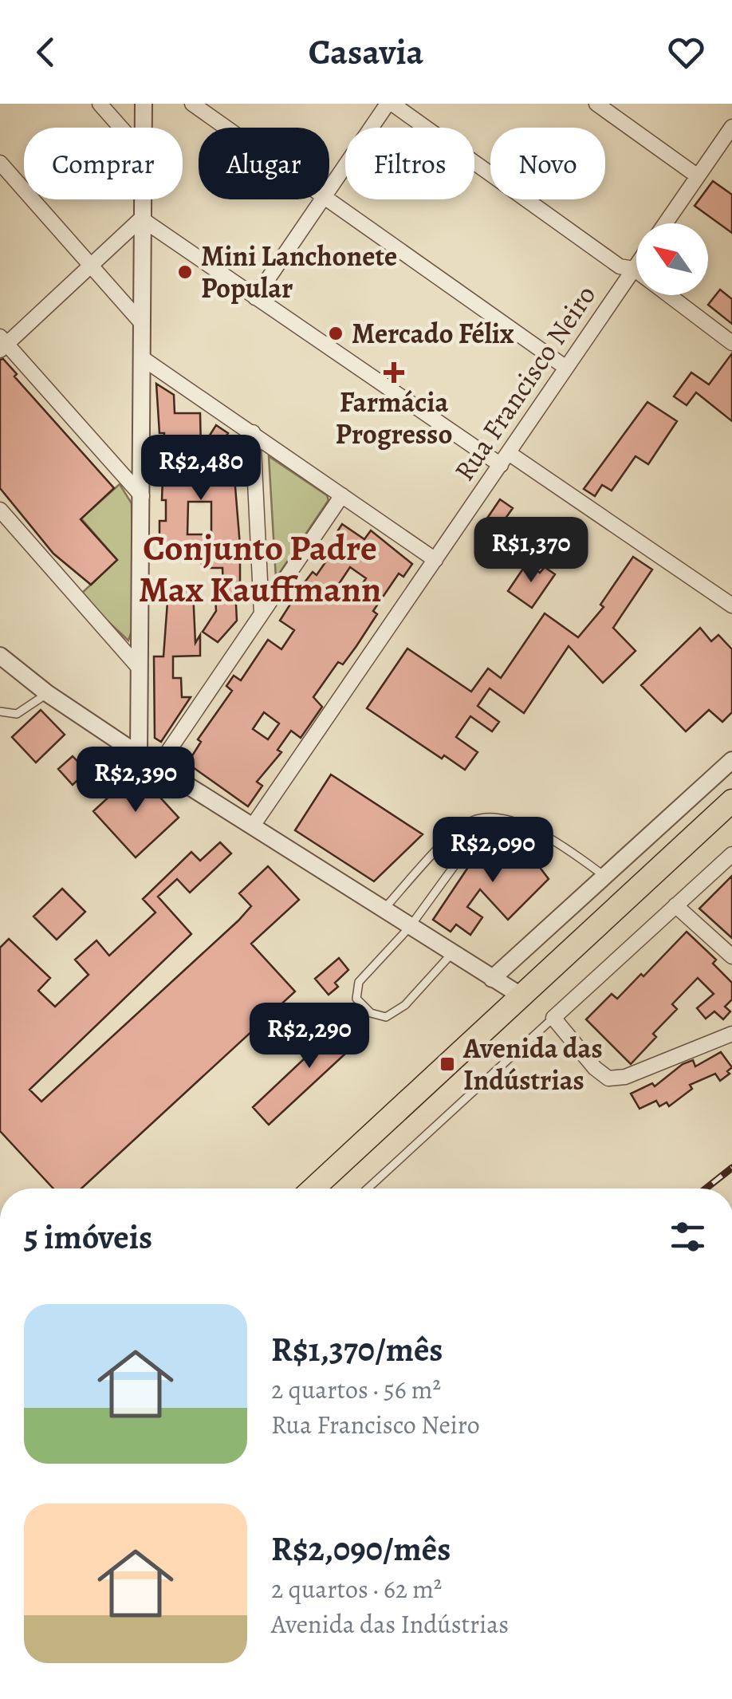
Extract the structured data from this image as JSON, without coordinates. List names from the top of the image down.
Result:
{
  "streets": {
    "street": ["Rua Francisco Neiro"]
  },
  "districts": ["Conjunto Padre Max Kauffmann"],
  "places": {
    "other": ["Mini Lanchonete Popular", "Mercado Félix"],
    "health": ["Farmácia Progresso"],
    "transit": ["Avenida das Indústrias"]
  },
  "north": "top left",
  "page": {
    "header": "Casavia",
    "chip": [
      "Comprar",
      "Alugar",
      "Filtros",
      "Novo"
    ],
    "price": [
      "R$2,480",
      "R$1,370",
      "R$2,390",
      "R$2,090",
      "R$2,290"
    ],
    "heading": "5 imóveis",
    "list": [
      {
        "name": "R$1,370/mês",
        "note": "2 quartos · 56 m² · Rua Francisco Neiro"
      },
      {
        "name": "R$2,090/mês",
        "note": "2 quartos · 62 m² · Avenida das Indústrias"
      }
    ]
  }
}
